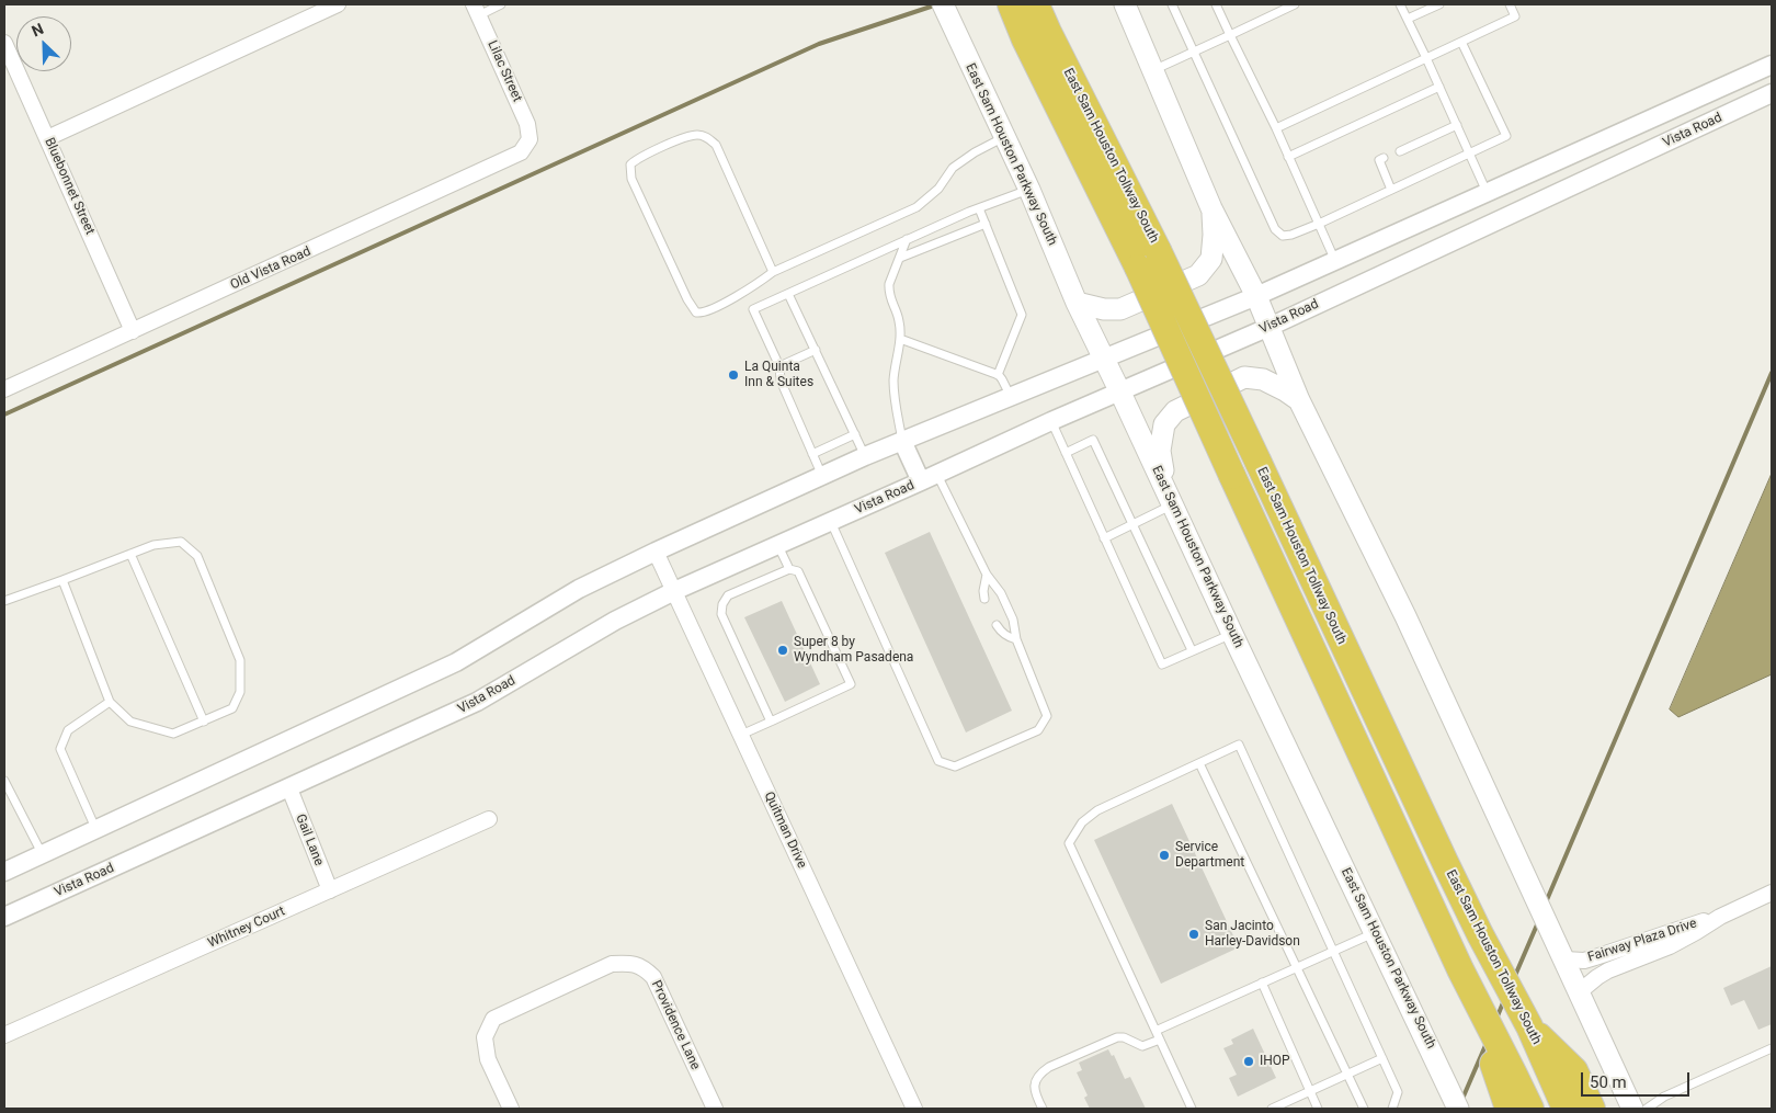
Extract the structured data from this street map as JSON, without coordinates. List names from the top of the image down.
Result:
{
  "streets": {
    "highway": ["East Sam Houston Tollway South"],
    "main road": ["East Sam Houston Parkway South"],
    "street": [
      "Lilac Street",
      "Vista Road",
      "Bluebonnet Street",
      "Old Vista Road",
      "Quitman Drive",
      "Gail Lane",
      "Whitney Court",
      "Fairway Plaza Drive",
      "Providence Lane"
    ]
  },
  "crossings": [
    ["Lilac Street", "Old Vista Road"],
    ["Vista Road", "East Sam Houston Parkway South"],
    ["Vista Road", "Quitman Drive"],
    ["Vista Road", "Gail Lane"],
    ["Bluebonnet Street", "Old Vista Road"],
    ["Gail Lane", "Whitney Court"]
  ],
  "places": [
    "La Quinta Inn & Suites",
    "Super 8 by Wyndham Pasadena",
    "Service Department",
    "San Jacinto Harley-Davidson",
    "IHOP"
  ],
  "scale_bar": "50 m",
  "north": "top left"
}
